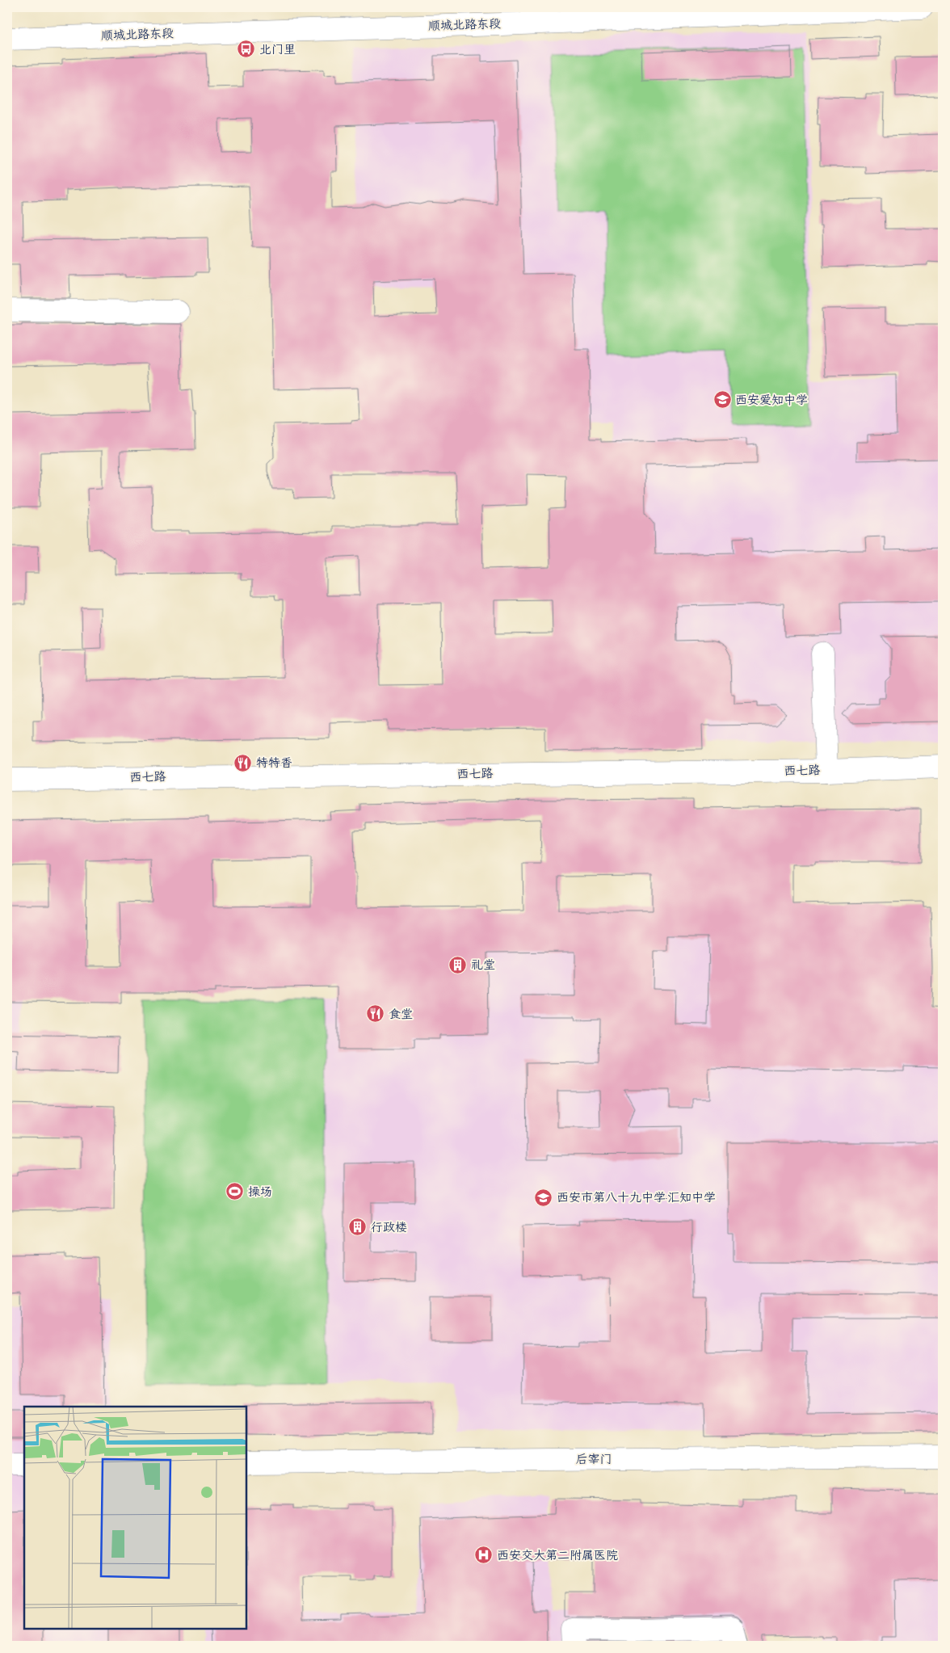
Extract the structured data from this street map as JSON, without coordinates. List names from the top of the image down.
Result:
{
  "streets": {
    "street": ["顺城北路东段", "西七路", "后宰门"]
  },
  "places": {
    "bus stop": ["北门里"],
    "school or university": ["西安爱知中学", "西安市第八十九中学·汇知中学"],
    "restaurant": ["特特香", "食堂"],
    "building": ["礼堂", "行政楼"],
    "sports": ["操场"],
    "hospital": ["西安交大第二附属医院"]
  }
}
